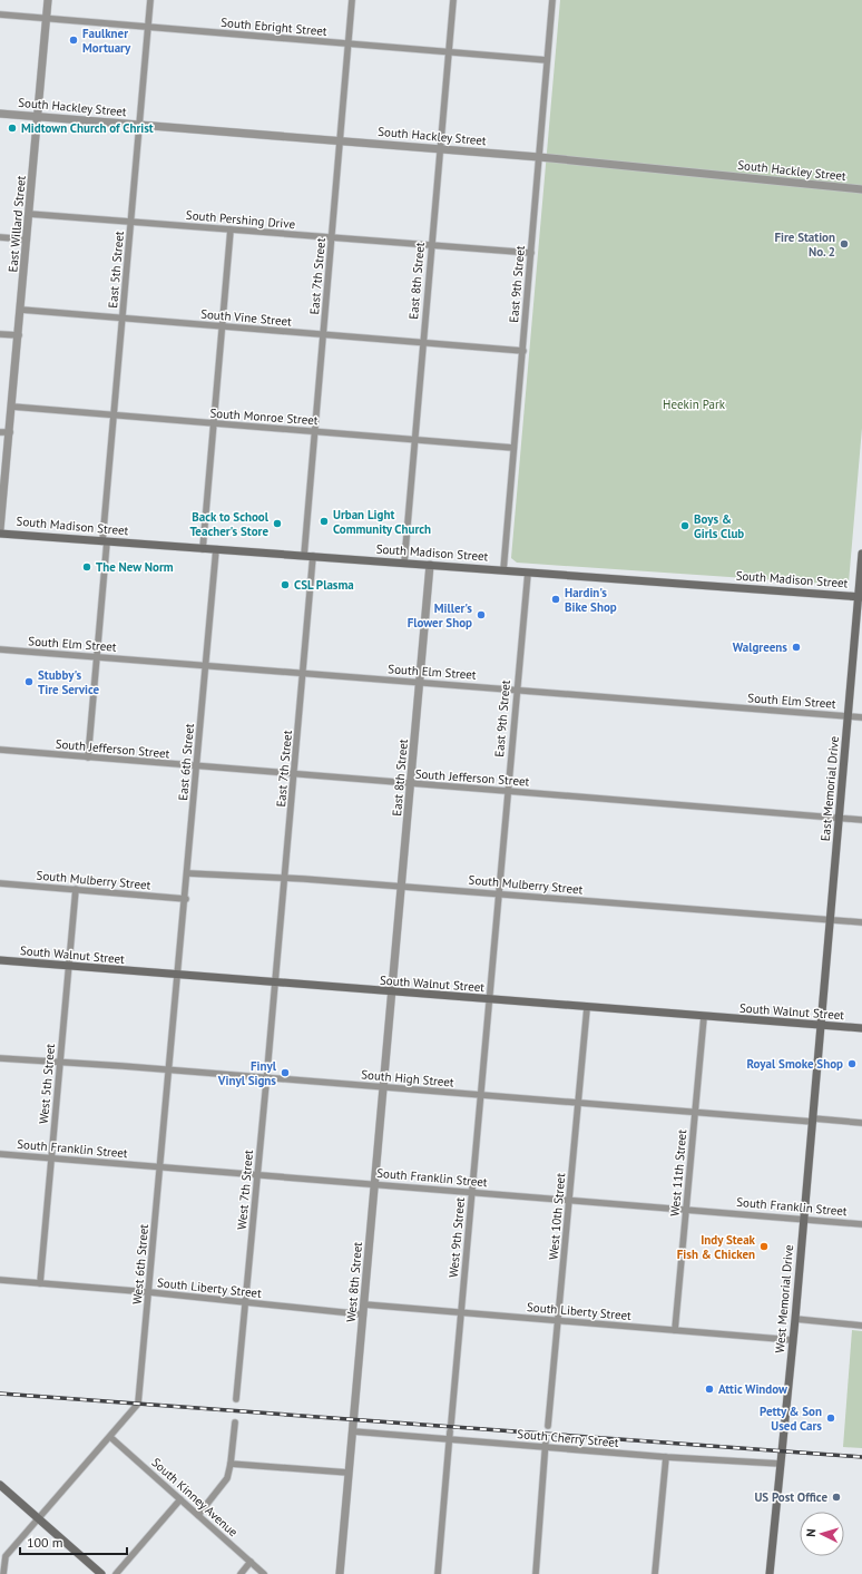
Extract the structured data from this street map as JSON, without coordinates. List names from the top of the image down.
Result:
{
  "streets": {
    "main road": [
      "South Madison Street",
      "East Memorial Drive",
      "South Walnut Street",
      "West Memorial Drive"
    ],
    "street": [
      "South Ebright Street",
      "South Hackley Street",
      "South Pershing Drive",
      "East Willard Street",
      "East 5th Street",
      "East 7th Street",
      "East 8th Street",
      "East 9th Street",
      "South Vine Street",
      "South Monroe Street",
      "South Elm Street",
      "South Jefferson Street",
      "East 6th Street",
      "South Mulberry Street",
      "South High Street",
      "West 5th Street",
      "South Franklin Street",
      "West 11th Street",
      "West 7th Street",
      "West 10th Street",
      "West 9th Street",
      "West 6th Street",
      "West 8th Street",
      "South Liberty Street",
      "South Cherry Street",
      "South Kinney Avenue"
    ]
  },
  "crossings": [
    ["South Ebright Street", "East Willard Street"],
    ["South Ebright Street", "East 5th Street"],
    ["South Ebright Street", "East 7th Street"],
    ["South Ebright Street", "East 8th Street"],
    ["South Ebright Street", "East 9th Street"],
    ["South Hackley Street", "East Willard Street"],
    ["South Hackley Street", "East 5th Street"],
    ["South Hackley Street", "East 7th Street"],
    ["South Hackley Street", "East 8th Street"],
    ["South Hackley Street", "East 9th Street"],
    ["South Pershing Drive", "East Willard Street"],
    ["South Pershing Drive", "East 5th Street"],
    ["South Pershing Drive", "East 7th Street"],
    ["South Pershing Drive", "East 8th Street"],
    ["South Pershing Drive", "East 9th Street"],
    ["East Willard Street", "South Vine Street"],
    ["East Willard Street", "South Monroe Street"],
    ["East 5th Street", "South Vine Street"],
    ["East 5th Street", "South Monroe Street"],
    ["East 5th Street", "South Madison Street"],
    ["East 5th Street", "South Elm Street"],
    ["East 5th Street", "South Jefferson Street"],
    ["East 7th Street", "South Vine Street"],
    ["East 7th Street", "South Monroe Street"],
    ["East 7th Street", "South Madison Street"],
    ["East 7th Street", "South Elm Street"],
    ["East 7th Street", "South Jefferson Street"],
    ["East 7th Street", "South Mulberry Street"],
    ["East 7th Street", "South Walnut Street"],
    ["East 7th Street", "West 7th Street"],
    ["East 8th Street", "South Vine Street"],
    ["East 8th Street", "South Monroe Street"],
    ["East 8th Street", "South Madison Street"],
    ["East 8th Street", "South Elm Street"],
    ["East 8th Street", "South Jefferson Street"],
    ["East 8th Street", "South Mulberry Street"],
    ["East 8th Street", "South Walnut Street"],
    ["East 8th Street", "West 8th Street"],
    ["East 9th Street", "South Vine Street"],
    ["East 9th Street", "South Monroe Street"],
    ["East 9th Street", "South Madison Street"],
    ["East 9th Street", "South Elm Street"],
    ["East 9th Street", "South Jefferson Street"],
    ["East 9th Street", "South Mulberry Street"],
    ["East 9th Street", "South Walnut Street"],
    ["East 9th Street", "West 9th Street"],
    ["South Madison Street", "East 6th Street"],
    ["South Madison Street", "East Memorial Drive"],
    ["South Elm Street", "East 6th Street"],
    ["South Elm Street", "East Memorial Drive"],
    ["South Jefferson Street", "East 6th Street"],
    ["South Jefferson Street", "East Memorial Drive"],
    ["East 6th Street", "South Mulberry Street"],
    ["East 6th Street", "South Walnut Street"],
    ["East 6th Street", "West 6th Street"],
    ["East Memorial Drive", "South Mulberry Street"],
    ["East Memorial Drive", "South Walnut Street"],
    ["East Memorial Drive", "West Memorial Drive"],
    ["South Walnut Street", "West 5th Street"],
    ["South Walnut Street", "West 11th Street"],
    ["South Walnut Street", "West 7th Street"],
    ["South Walnut Street", "West 10th Street"],
    ["South Walnut Street", "West 9th Street"],
    ["South Walnut Street", "West 6th Street"],
    ["South Walnut Street", "West 8th Street"],
    ["South Walnut Street", "West Memorial Drive"],
    ["South High Street", "West 5th Street"],
    ["South High Street", "West 11th Street"],
    ["South High Street", "West 7th Street"],
    ["South High Street", "West 10th Street"],
    ["South High Street", "West 9th Street"],
    ["South High Street", "West 6th Street"],
    ["South High Street", "West 8th Street"],
    ["South High Street", "West Memorial Drive"],
    ["West 5th Street", "South Franklin Street"],
    ["West 5th Street", "South Liberty Street"],
    ["South Franklin Street", "West 11th Street"],
    ["South Franklin Street", "West 7th Street"],
    ["South Franklin Street", "West 10th Street"],
    ["South Franklin Street", "West 9th Street"],
    ["South Franklin Street", "West 6th Street"],
    ["South Franklin Street", "West 8th Street"],
    ["South Franklin Street", "West Memorial Drive"],
    ["West 11th Street", "South Liberty Street"],
    ["West 7th Street", "South Liberty Street"],
    ["West 10th Street", "South Liberty Street"],
    ["West 9th Street", "South Liberty Street"],
    ["West 6th Street", "South Liberty Street"],
    ["West 6th Street", "South Kinney Avenue"],
    ["West 8th Street", "South Liberty Street"],
    ["West 8th Street", "South Cherry Street"],
    ["South Liberty Street", "West Memorial Drive"],
    ["West Memorial Drive", "South Cherry Street"]
  ],
  "parks": ["Heekin Park"],
  "places": [
    "Faulkner Mortuary",
    "Midtown Church of Christ",
    "Fire Station No. 2",
    "Urban Light Community Church",
    "Back to School Teacher's Store",
    "Boys & Girls Club",
    "The New Norm",
    "CSL Plasma",
    "Hardin's Bike Shop",
    "Miller's Flower Shop",
    "Walgreens",
    "Stubby's Tire Service",
    "Royal Smoke Shop",
    "Finyl Vinyl Signs",
    "Indy Steak Fish & Chicken",
    "Attic Window",
    "Petty & Son Used Cars",
    "US Post Office"
  ],
  "scale_bar": "100 m",
  "north": "left"
}
